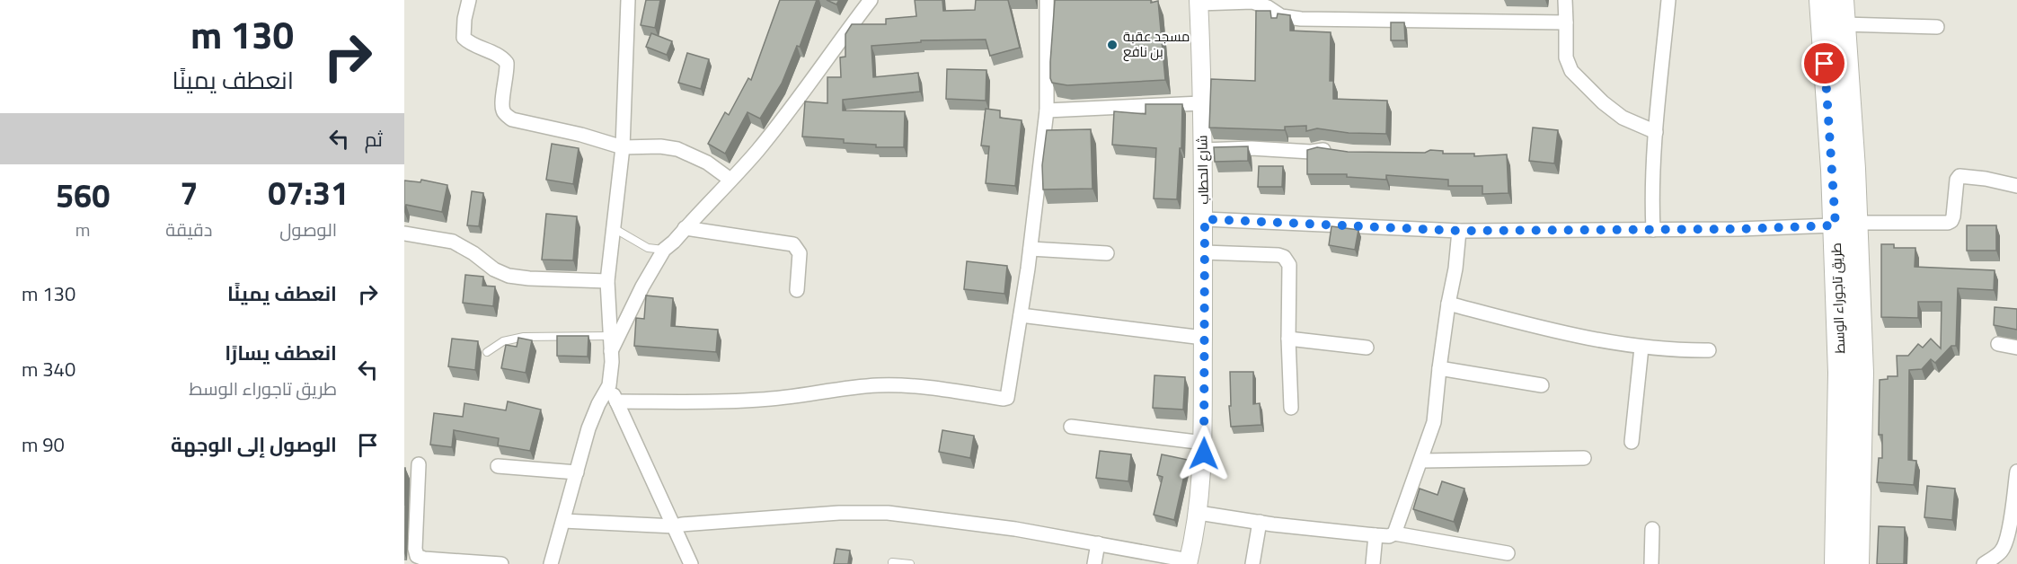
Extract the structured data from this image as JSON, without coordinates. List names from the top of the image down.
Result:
{
  "streets": {
    "main road": ["طريق تاجوراء الوسط"],
    "street": ["شارع الحطاب"]
  },
  "places": ["مسجد عقبة بن نافع"],
  "page": {
    "turn": ["130 m", "انعطف يمينًا"],
    "then": "ثم",
    "eta": [
      "07:31",
      "الوصول",
      "7",
      "دقيقة",
      "560",
      "m"
    ],
    "list": [
      {
        "name": "انعطف يمينًا",
        "value": "130 m"
      },
      {
        "name": "انعطف يسارًا",
        "note": "طريق تاجوراء الوسط",
        "value": "340 m"
      },
      {
        "name": "الوصول إلى الوجهة",
        "value": "90 m"
      }
    ]
  }
}
